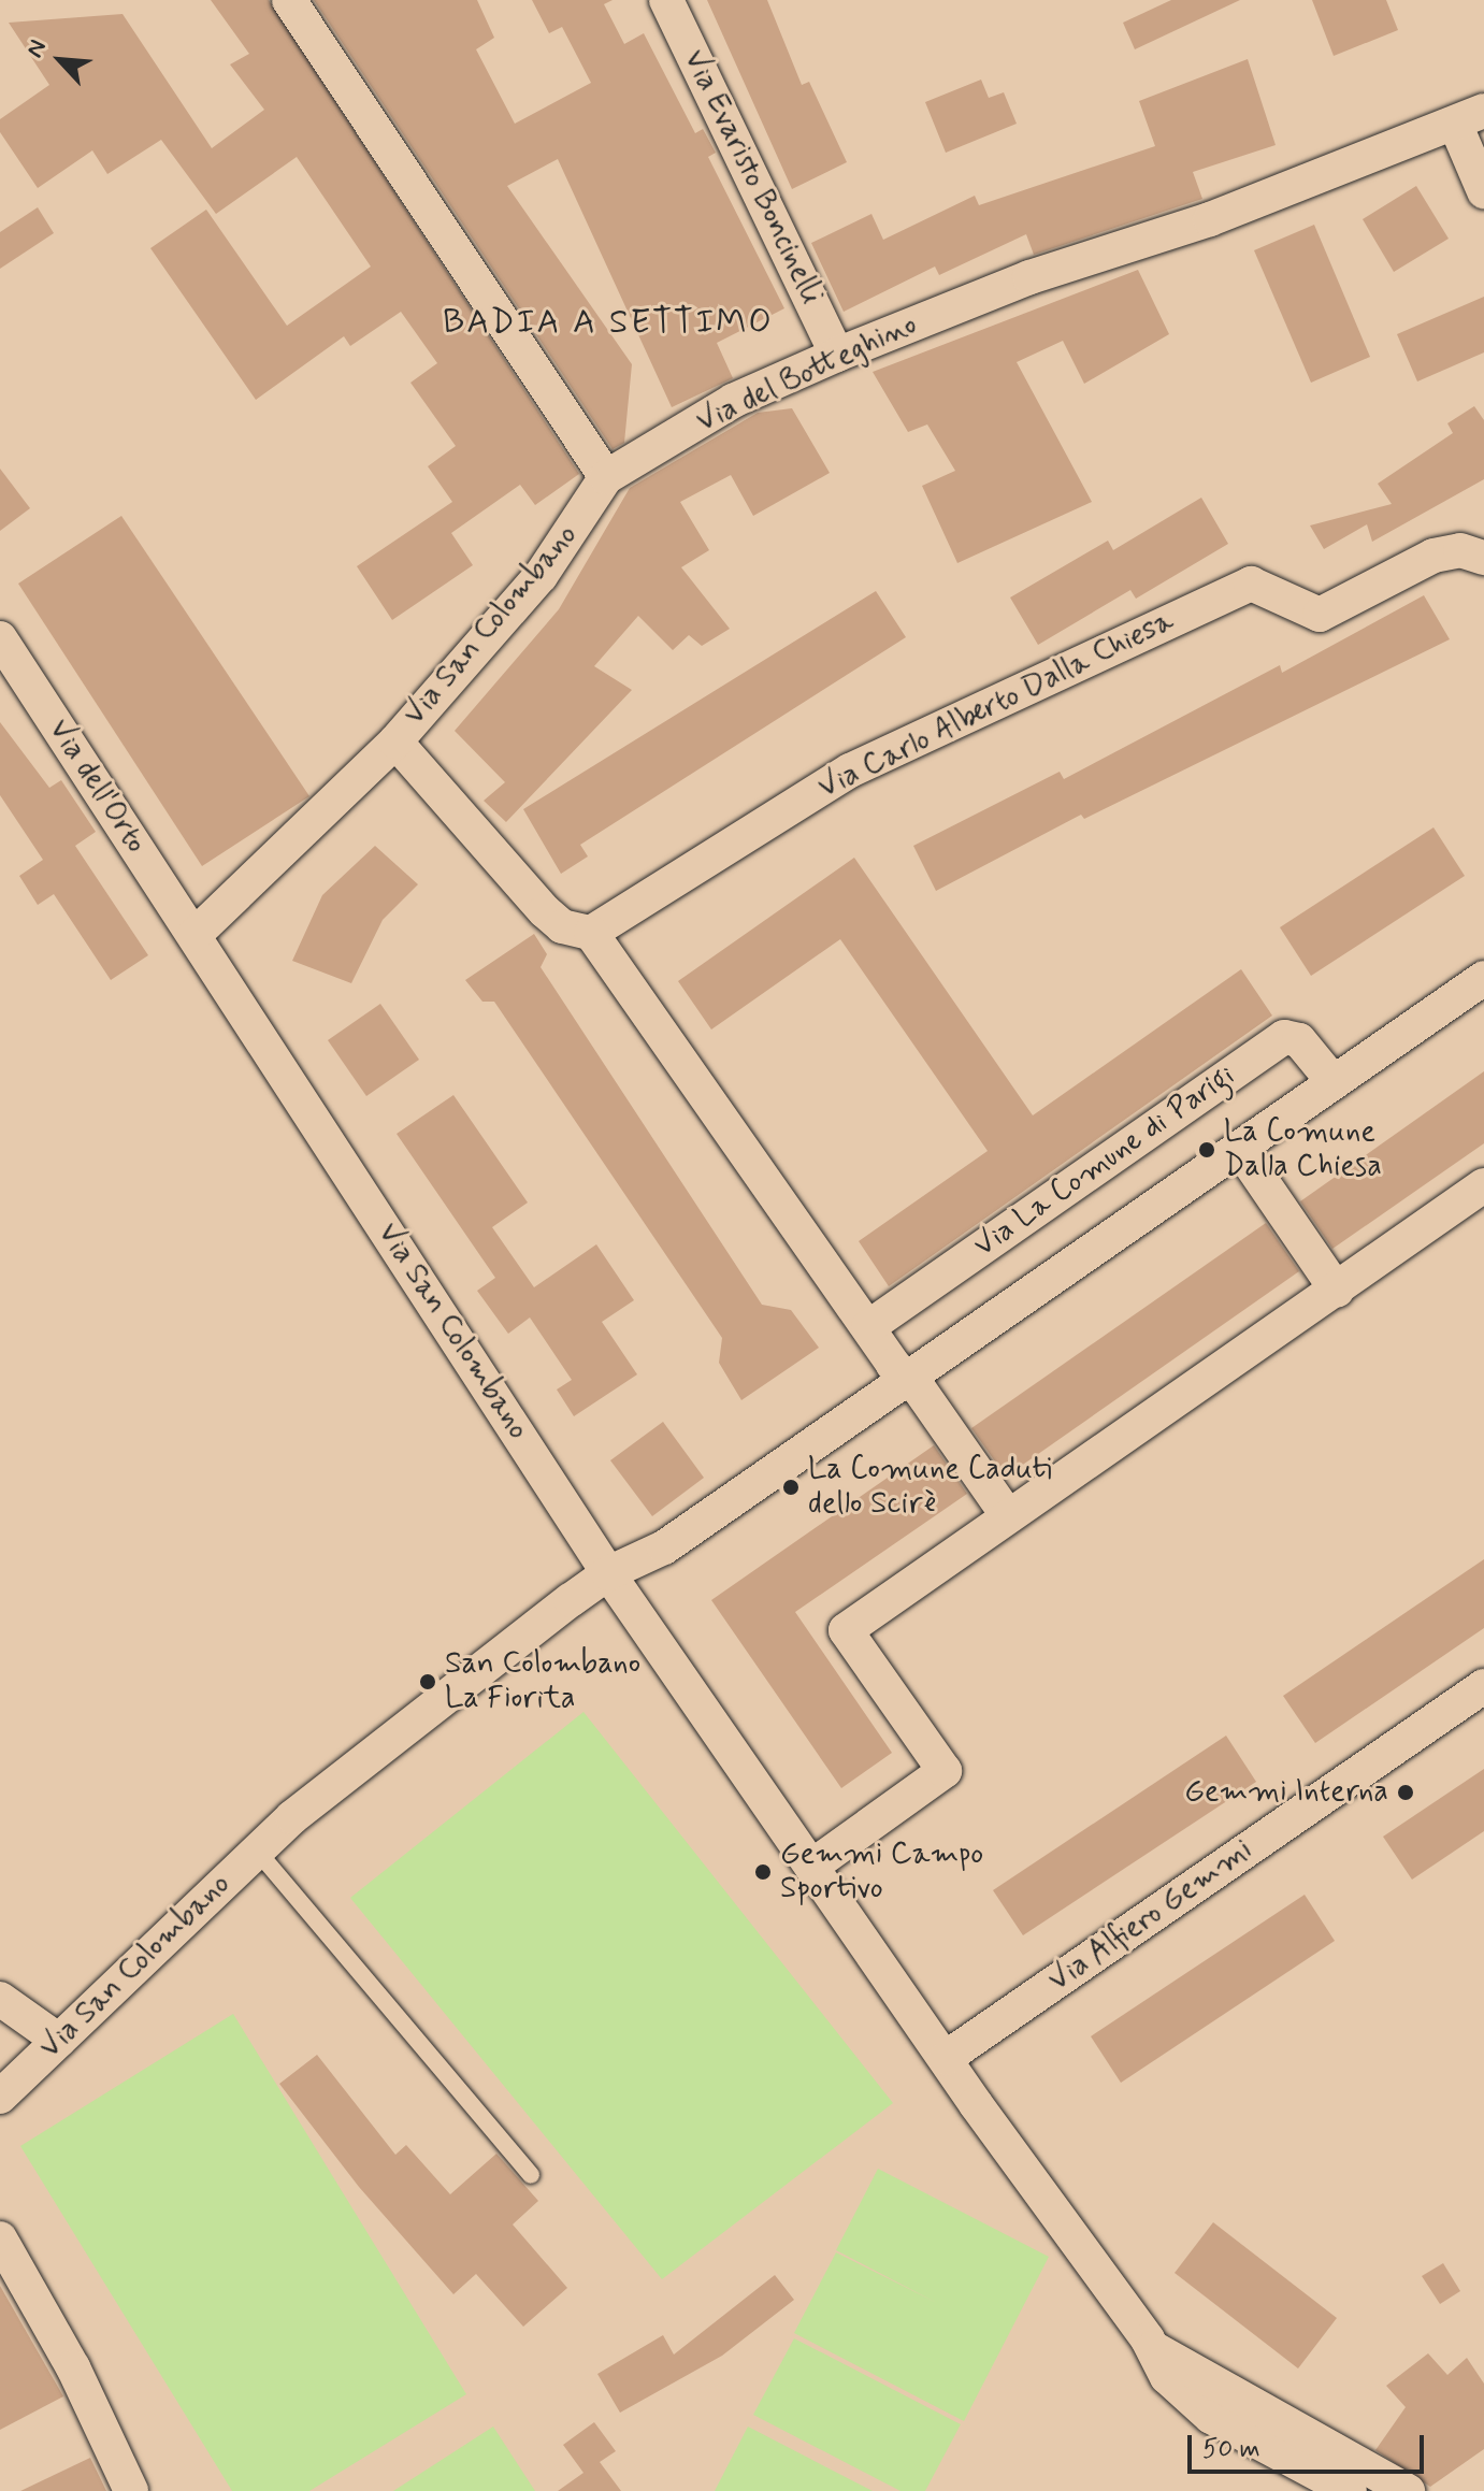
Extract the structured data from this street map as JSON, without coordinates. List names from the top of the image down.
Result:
{
  "streets": {
    "street": [
      "Via Evaristo Boncinelli",
      "Via del Botteghino",
      "Via San Colombano",
      "Via Carlo Alberto Dalla Chiesa",
      "Via dell'Orto",
      "Via La Comune di Parigi",
      "Via Alfiero Gemmi"
    ]
  },
  "crossings": [
    ["Via Evaristo Boncinelli", "Via del Botteghino"],
    ["Via del Botteghino", "Via San Colombano"],
    ["Via San Colombano", "Via dell'Orto"]
  ],
  "districts": ["BADIA A SETTIMO"],
  "places": [
    "La Comune Dalla Chiesa",
    "La Comune Caduti dello Scirè",
    "San Colombano La Fiorita",
    "Gemmi Interna",
    "Gemmi Campo Sportivo"
  ],
  "scale_bar": "50 m",
  "north": "top left"
}
